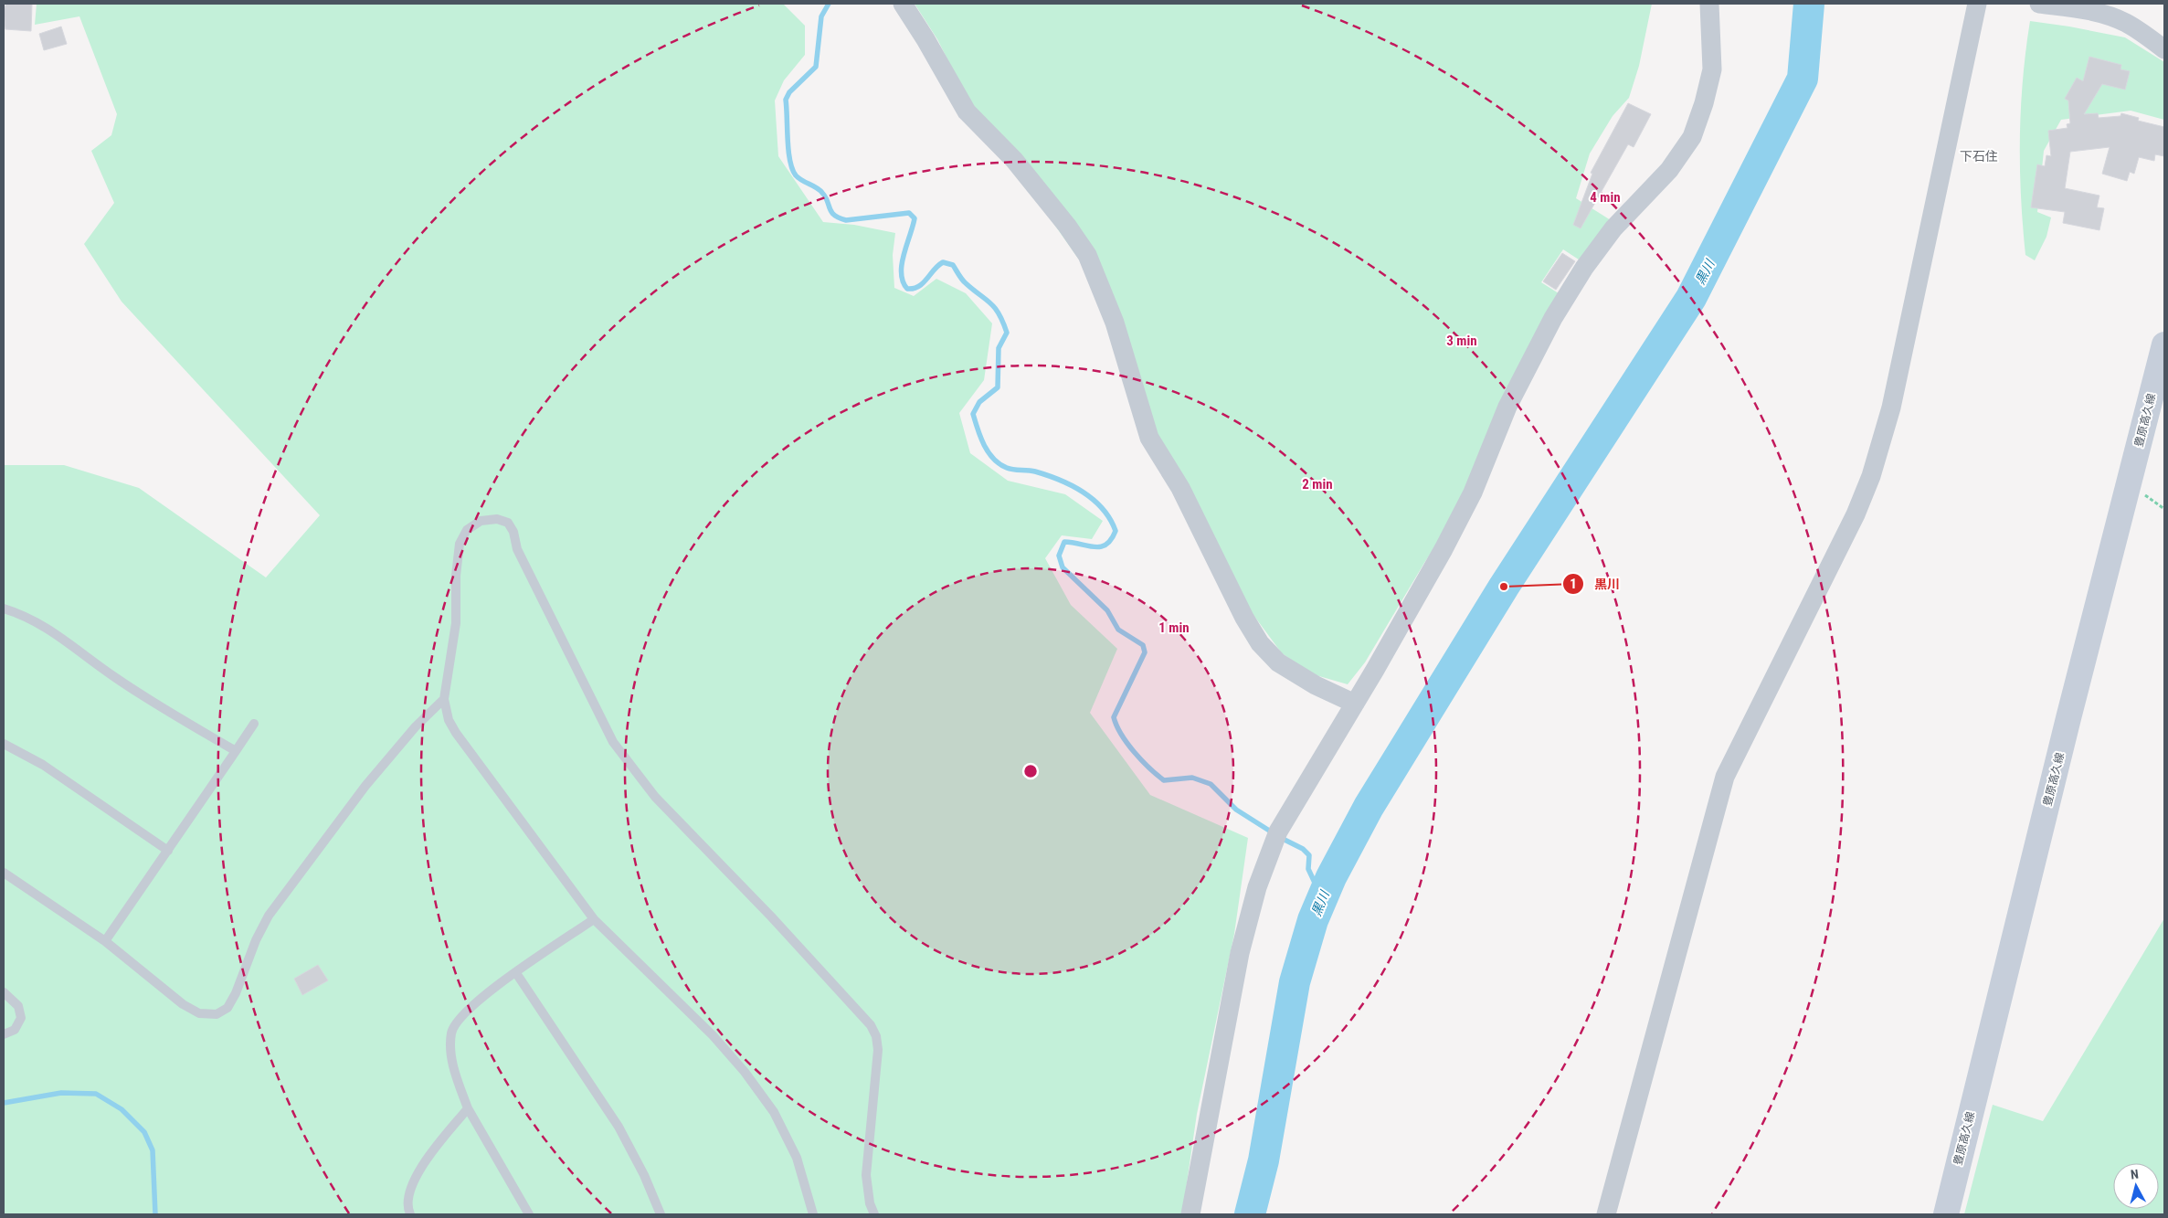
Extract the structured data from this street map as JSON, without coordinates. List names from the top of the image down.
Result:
{
  "streets": {
    "main road": ["豊原高久線"]
  },
  "districts": ["下石住"],
  "water": ["黒川"],
  "places": ["黒川"],
  "north": "top",
  "rings": [
    "4 min",
    "3 min",
    "2 min",
    "1 min"
  ]
}
